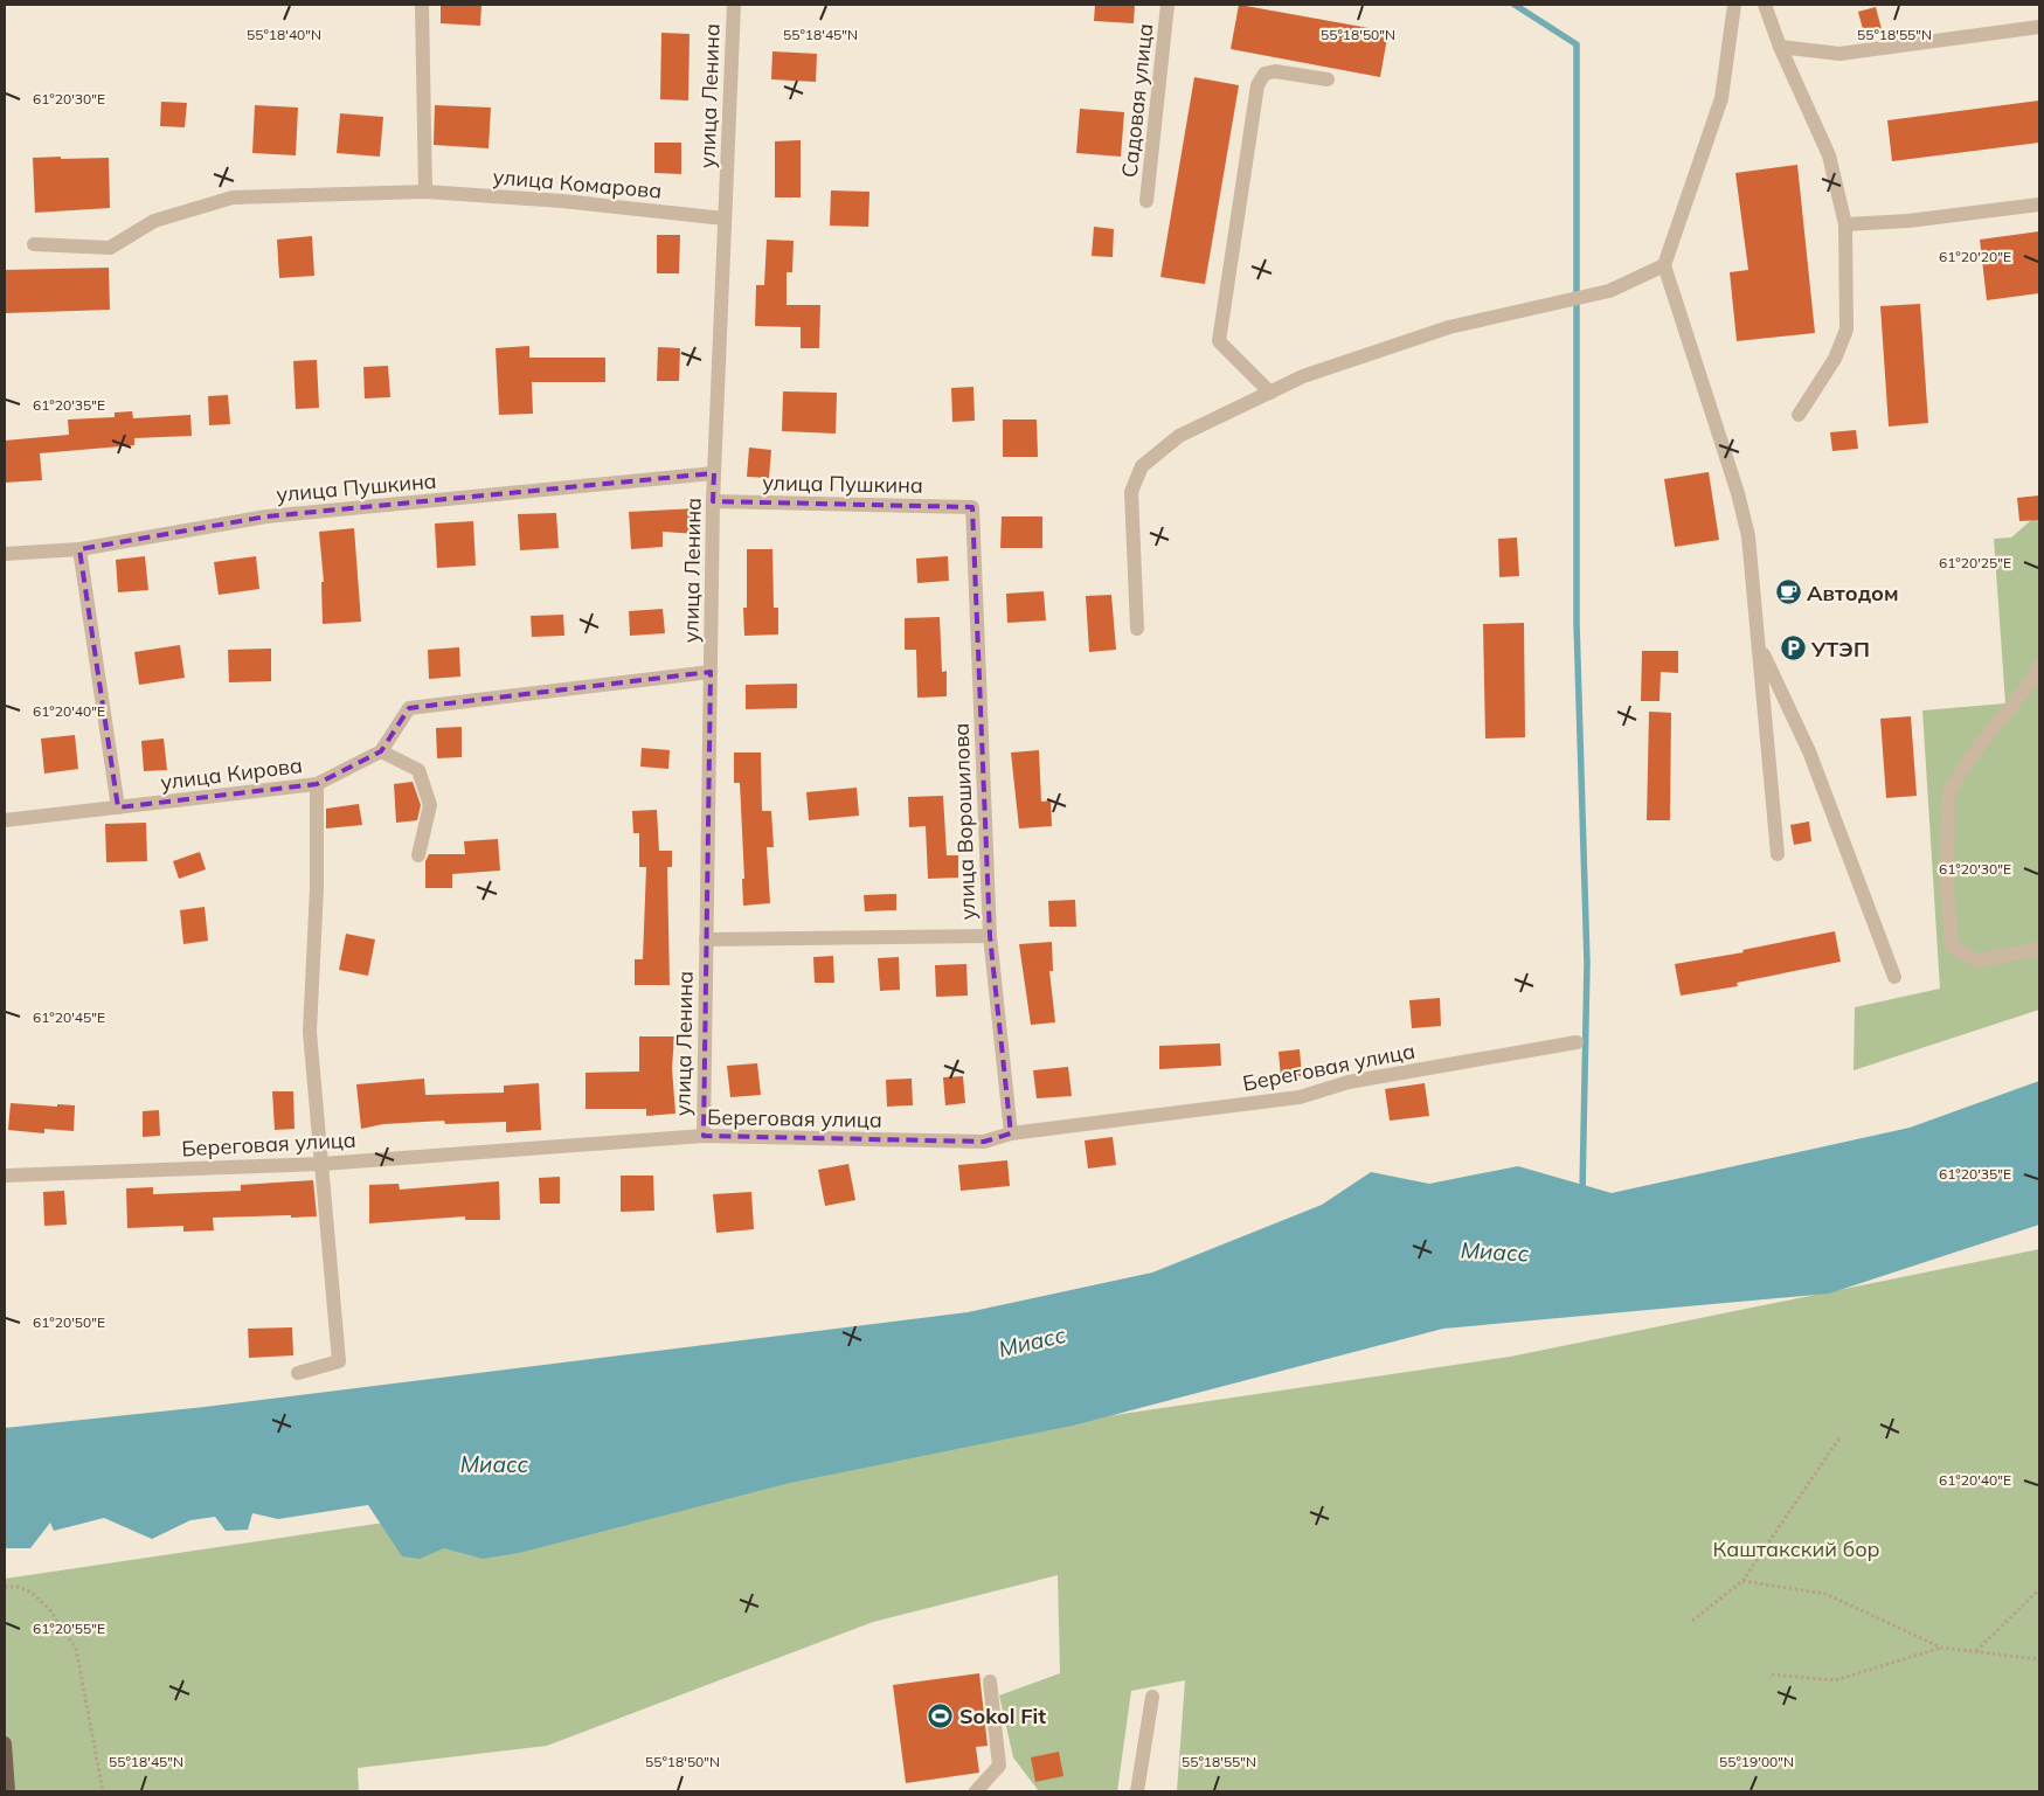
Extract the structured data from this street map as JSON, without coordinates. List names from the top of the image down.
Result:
{
  "streets": {
    "street": [
      "улица Ленина",
      "Садовая улица",
      "улица Комарова",
      "улица Пушкина",
      "улица Кирова",
      "улица Ворошилова",
      "Береговая улица"
    ]
  },
  "crossings": [
    ["улица Ленина", "улица Комарова"],
    ["улица Ленина", "улица Пушкина"],
    ["улица Ленина", "Береговая улица"],
    ["улица Пушкина", "улица Ворошилова"],
    ["улица Ворошилова", "Береговая улица"]
  ],
  "water": ["Миасс"],
  "parks": ["Каштакский бор"],
  "places": {
    "cafe": ["Автодом"],
    "parking": ["УТЭП"],
    "sports": ["Sokol Fit"]
  },
  "coordinates": [
    "55°18'40\"N",
    "55°18'45\"N",
    "55°18'50\"N",
    "55°18'55\"N",
    "61°20'30\"E",
    "61°20'20\"E",
    "61°20'35\"E",
    "61°20'25\"E",
    "61°20'40\"E",
    "61°20'45\"E",
    "61°20'50\"E",
    "61°20'55\"E",
    "55°19'00\"N"
  ]
}
